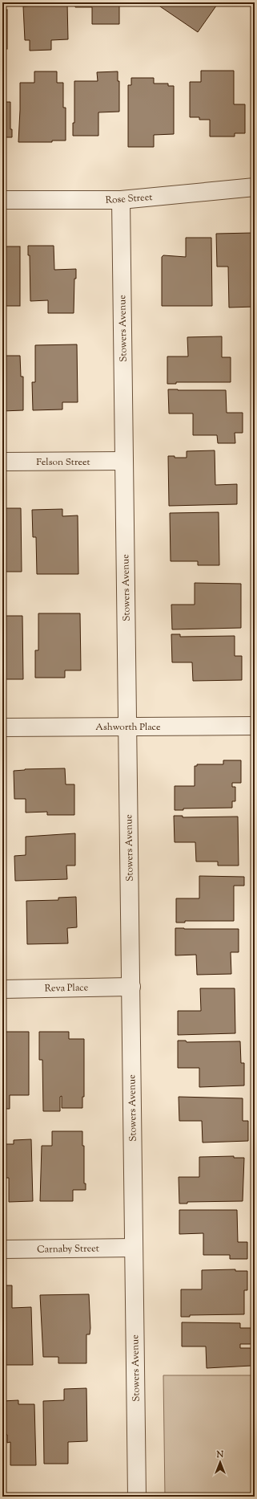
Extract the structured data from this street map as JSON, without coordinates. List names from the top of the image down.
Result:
{
  "streets": {
    "street": [
      "Rose Street",
      "Stowers Avenue",
      "Felson Street",
      "Ashworth Place",
      "Reva Place",
      "Carnaby Street"
    ]
  },
  "crossings": [
    ["Rose Street", "Stowers Avenue"],
    ["Stowers Avenue", "Felson Street"],
    ["Stowers Avenue", "Ashworth Place"],
    ["Stowers Avenue", "Reva Place"],
    ["Stowers Avenue", "Carnaby Street"]
  ],
  "north": "top"
}
